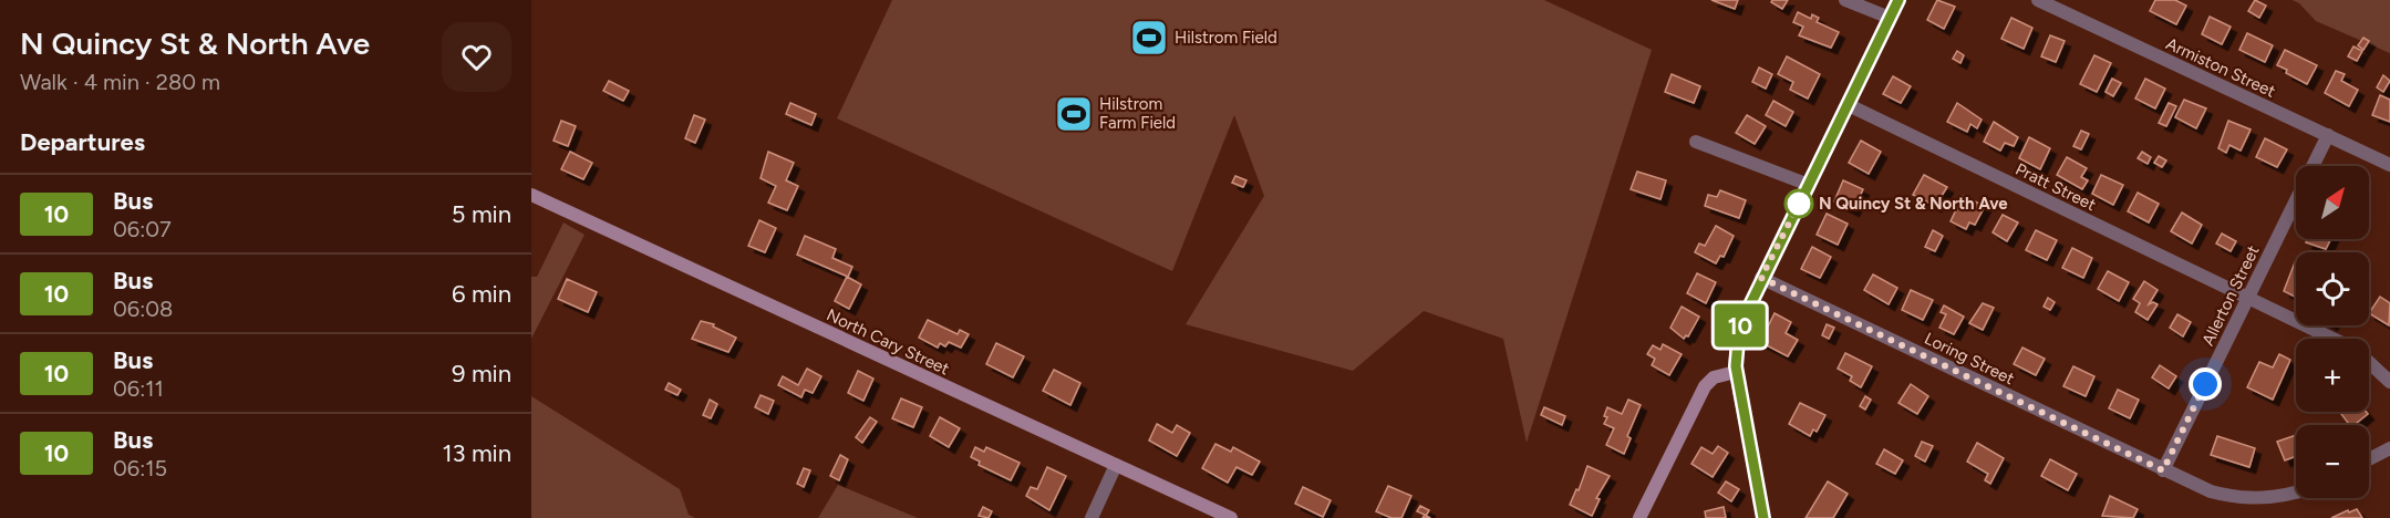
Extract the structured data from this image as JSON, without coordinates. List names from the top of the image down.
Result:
{
  "streets": {
    "main road": ["North Cary Street"],
    "street": [
      "Armiston Street",
      "Pratt Street",
      "Allerton Street",
      "Loring Street"
    ]
  },
  "crossings": [
    ["Armiston Street", "Allerton Street"],
    ["Pratt Street", "Allerton Street"],
    ["Allerton Street", "Loring Street"]
  ],
  "places": {
    "sports": ["Hilstrom Field", "Hilstrom Farm Field"],
    "other": ["N Quincy St & North Ave"]
  },
  "lines": ["bus line 10"],
  "north": "top right",
  "page": {
    "heading": [
      ["N Quincy St & North Ave", "Walk · 4 min · 280 m"],
      "Departures"
    ],
    "on_map": "10",
    "map_buttons": ["+", "−"],
    "list": [
      {
        "mark": "10",
        "name": "Bus",
        "note": "06:07",
        "value": "5 min"
      },
      {
        "mark": "10",
        "name": "Bus",
        "note": "06:08",
        "value": "6 min"
      },
      {
        "mark": "10",
        "name": "Bus",
        "note": "06:11",
        "value": "9 min"
      },
      {
        "mark": "10",
        "name": "Bus",
        "note": "06:15",
        "value": "13 min"
      }
    ]
  }
}
